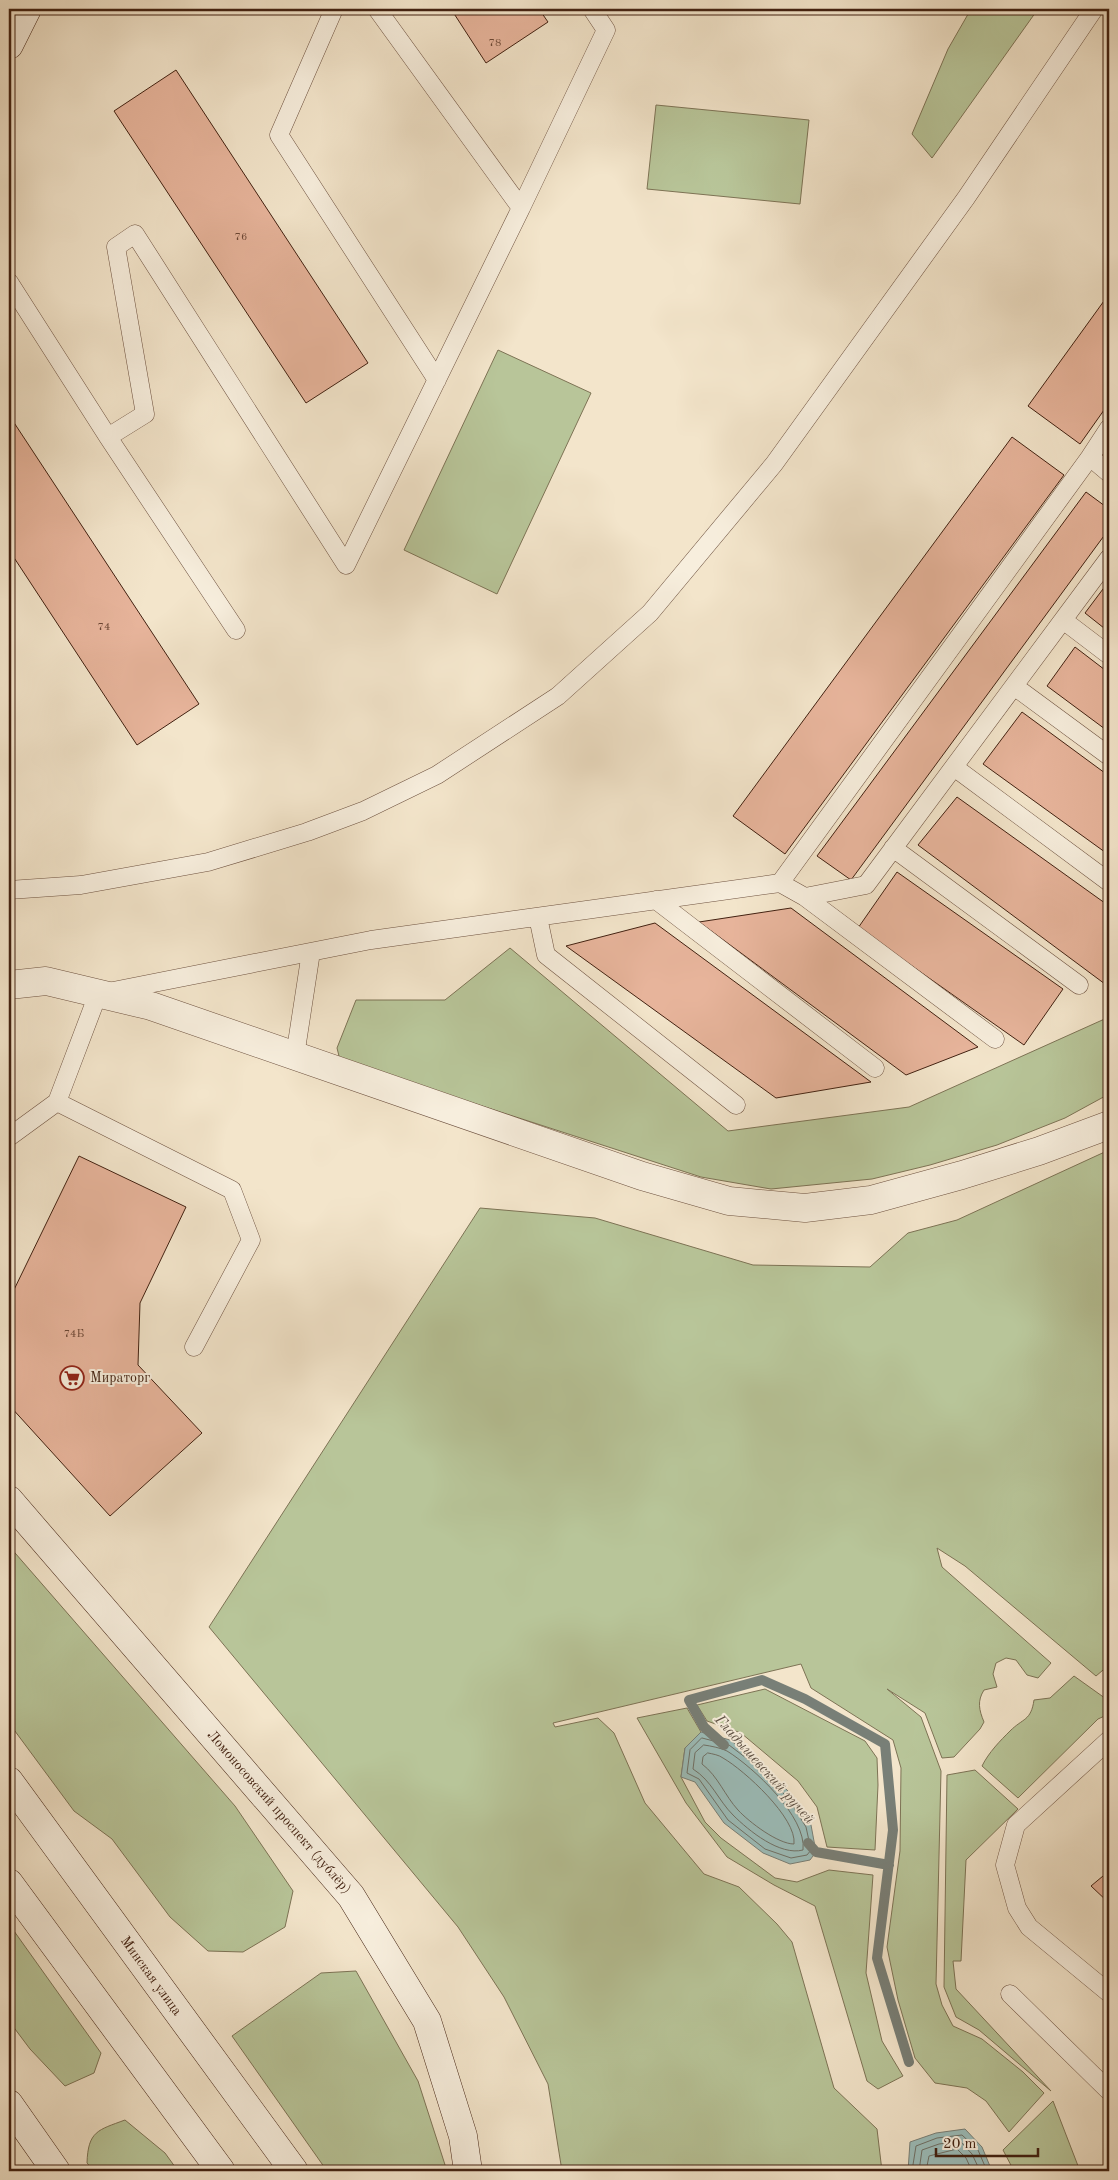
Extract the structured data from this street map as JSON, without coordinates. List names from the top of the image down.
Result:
{
  "streets": {
    "main road": ["Ломоносовский проспект (дублёр)", "Минская улица"]
  },
  "water": ["Гладышевский ручей"],
  "places": {
    "supermarket": ["Мираторг"]
  },
  "house_numbers": [
    "78",
    "76",
    "74",
    "74Б"
  ],
  "scale_bar": "20 m"
}
